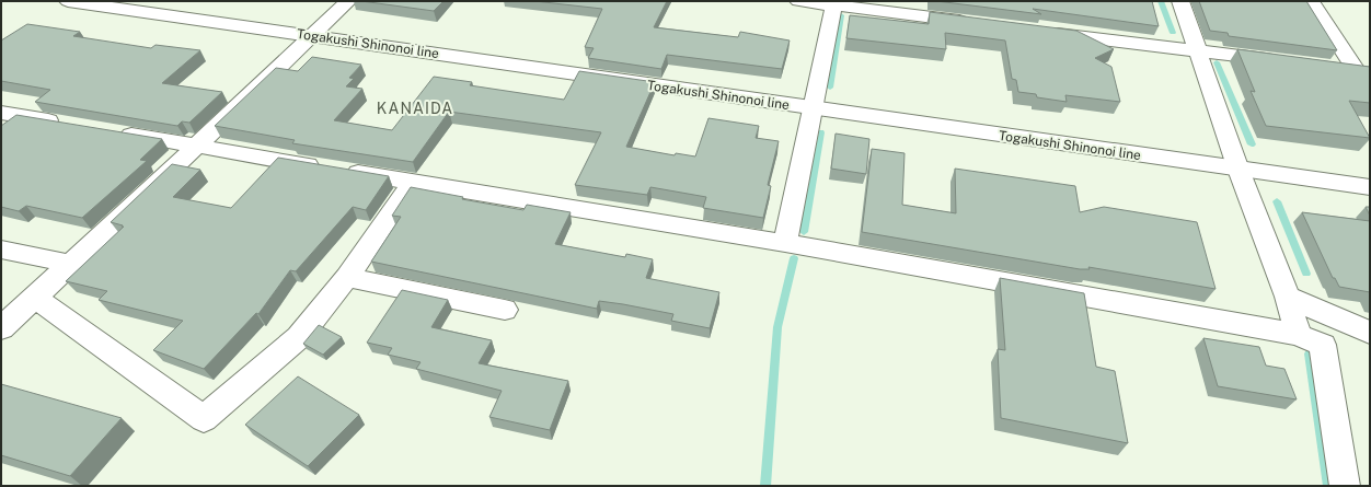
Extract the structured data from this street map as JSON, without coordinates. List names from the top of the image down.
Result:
{
  "streets": {
    "street": ["Togakushi Shinonoi line"]
  },
  "districts": ["KANAIDA"]
}
